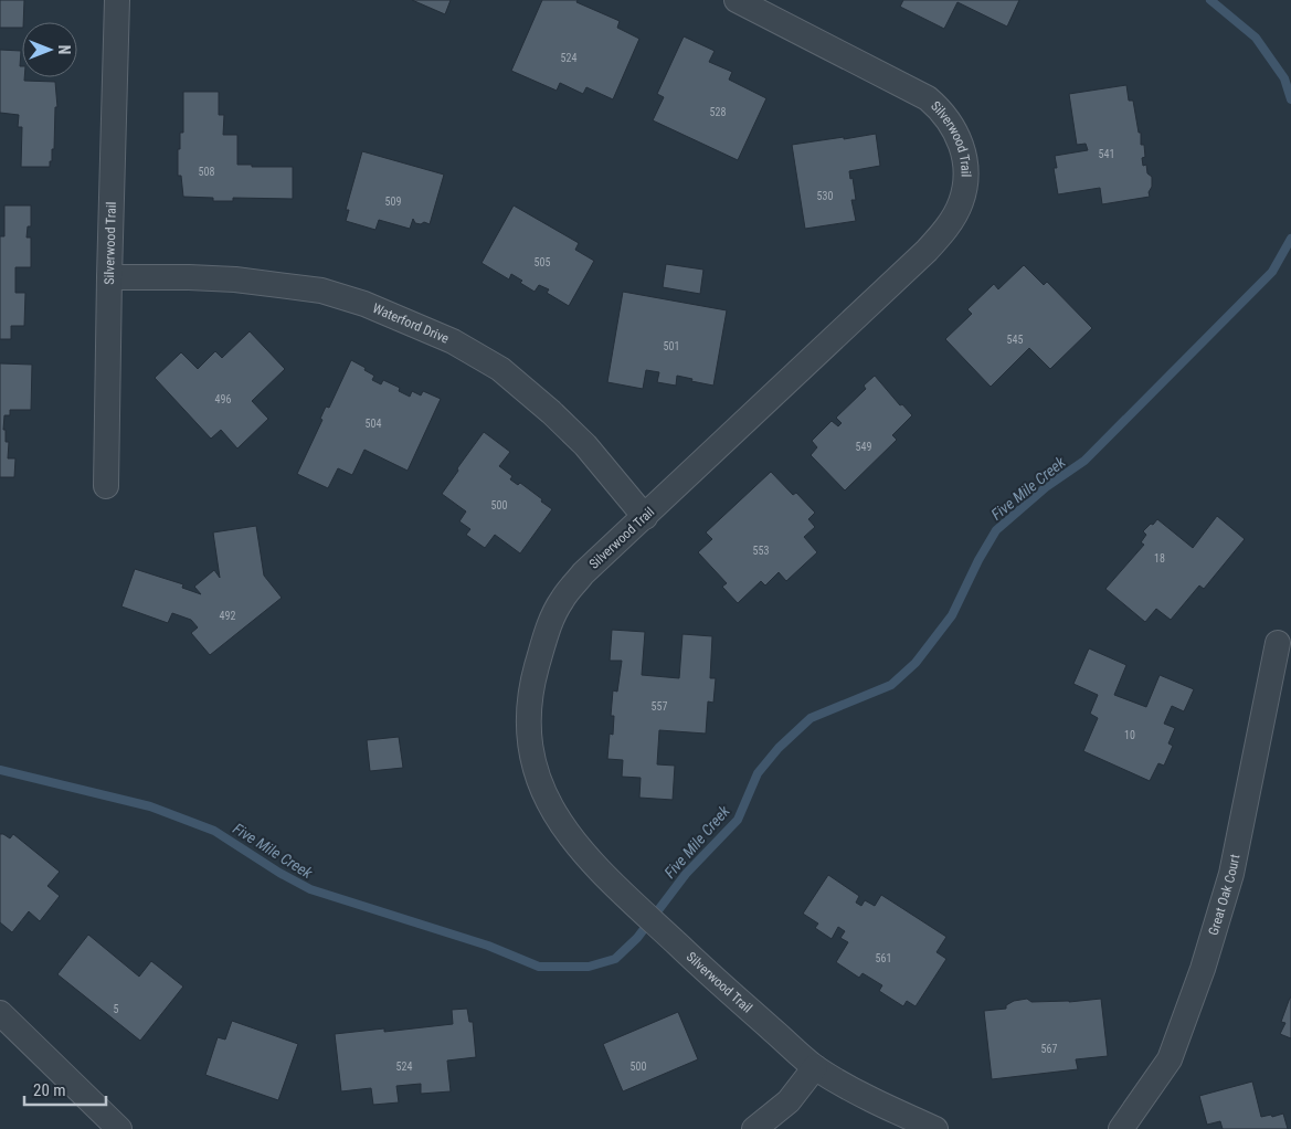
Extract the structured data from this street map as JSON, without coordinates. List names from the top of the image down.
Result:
{
  "streets": {
    "street": ["Silverwood Trail", "Waterford Drive", "Great Oak Court"]
  },
  "crossings": [
    ["Silverwood Trail", "Waterford Drive"]
  ],
  "water": ["Five Mile Creek"],
  "house_numbers": [
    "524",
    "528",
    "541",
    "508",
    "530",
    "509",
    "505",
    "545",
    "501",
    "496",
    "504",
    "549",
    "500",
    "553",
    "18",
    "492",
    "557",
    "10",
    "561",
    "5",
    "567",
    "524",
    "500"
  ],
  "scale_bar": "20 m",
  "north": "right"
}
